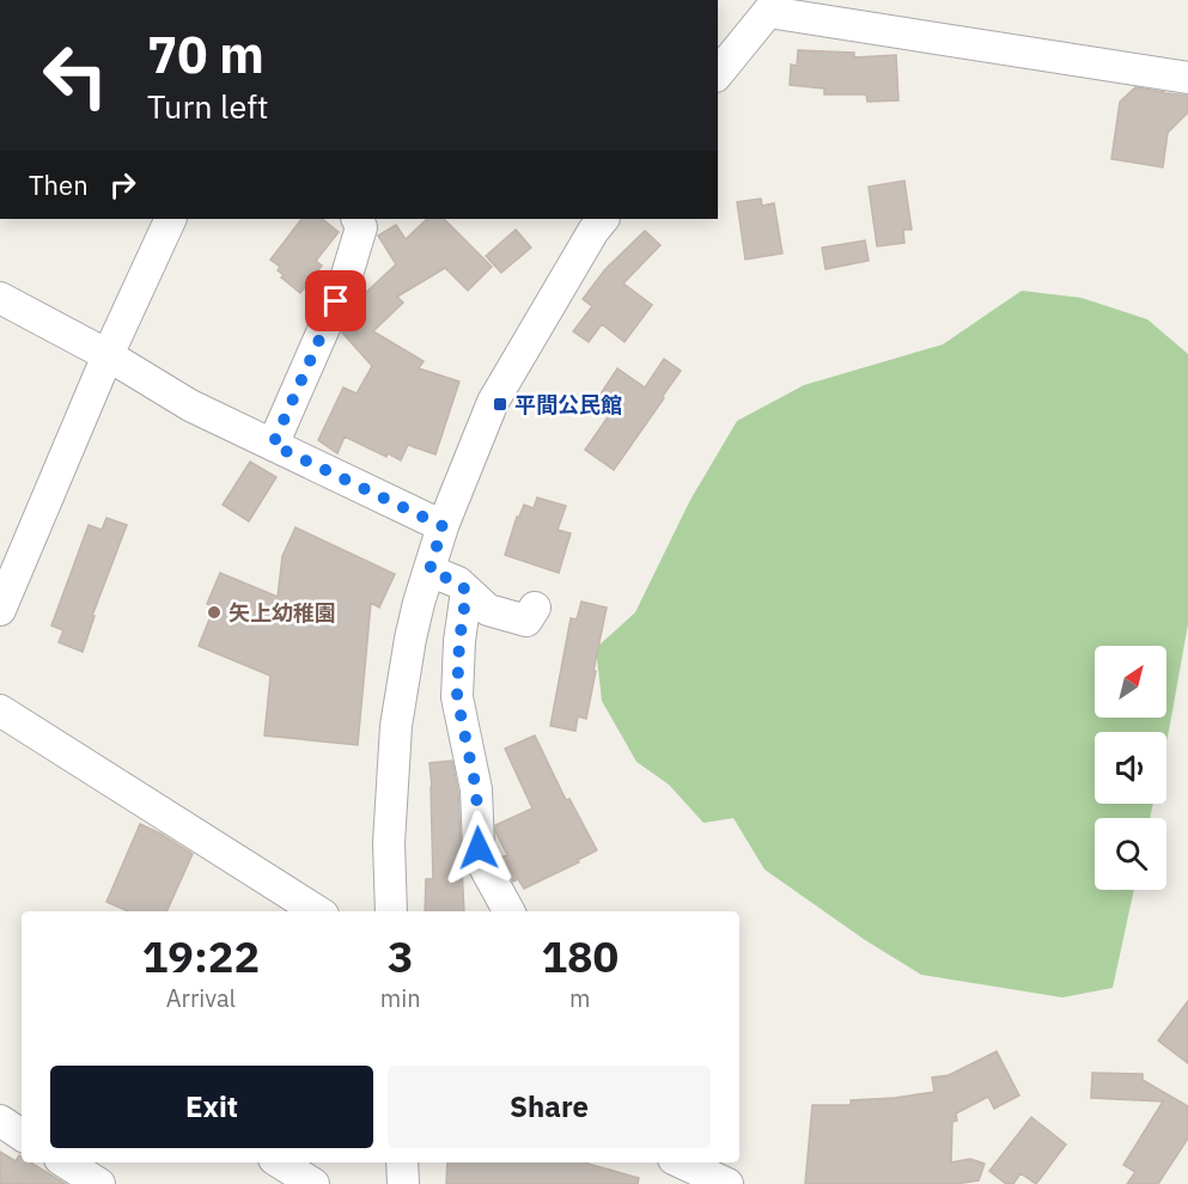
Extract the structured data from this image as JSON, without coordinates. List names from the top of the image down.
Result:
{
  "places": {
    "transit": ["平間公民館"],
    "other": ["矢上幼稚園"]
  },
  "north": "top right",
  "page": {
    "turn": ["70 m", "Turn left"],
    "then": "Then",
    "eta": [
      "19:22",
      "Arrival",
      "3",
      "min",
      "180",
      "m"
    ],
    "buttons": ["Exit", "Share"]
  }
}
